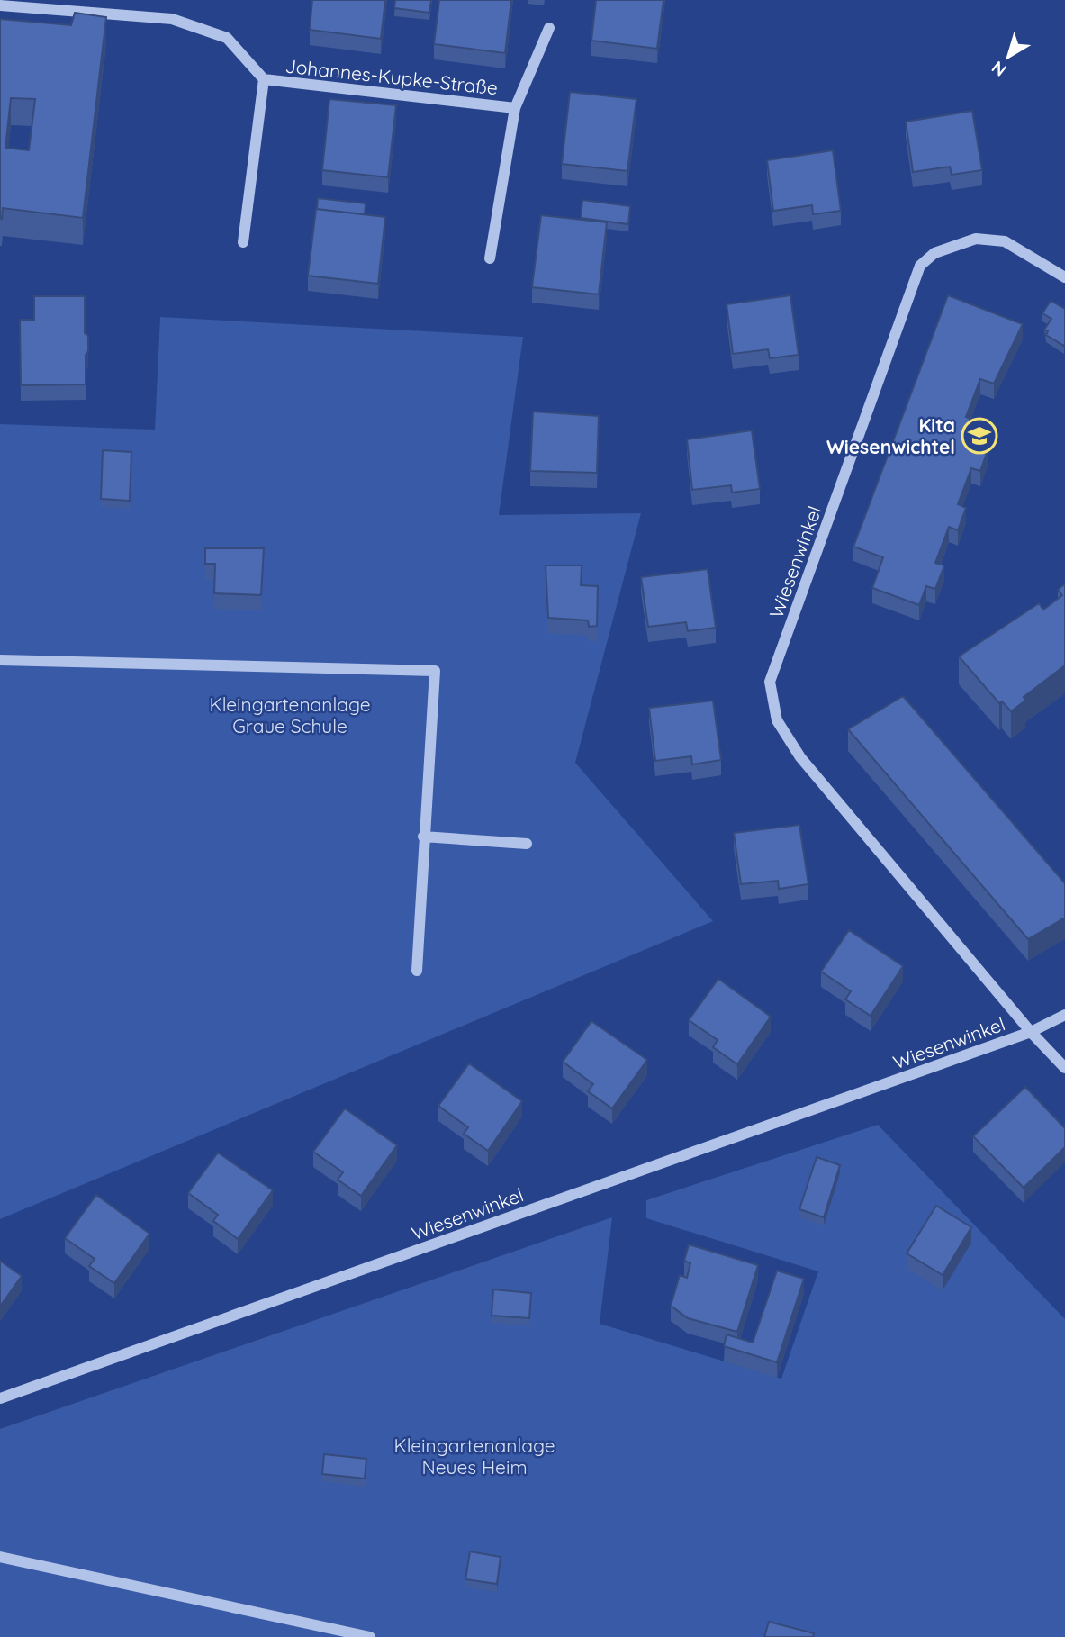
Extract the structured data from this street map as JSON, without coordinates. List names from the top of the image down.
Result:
{
  "streets": {
    "street": ["Johannes-Kupke-Straße", "Wiesenwinkel"]
  },
  "parks": ["Kleingartenanlage Graue Schule", "Kleingartenanlage Neues Heim"],
  "places": {
    "school or university": ["Kita Wiesenwichtel"]
  },
  "north": "bottom left"
}
